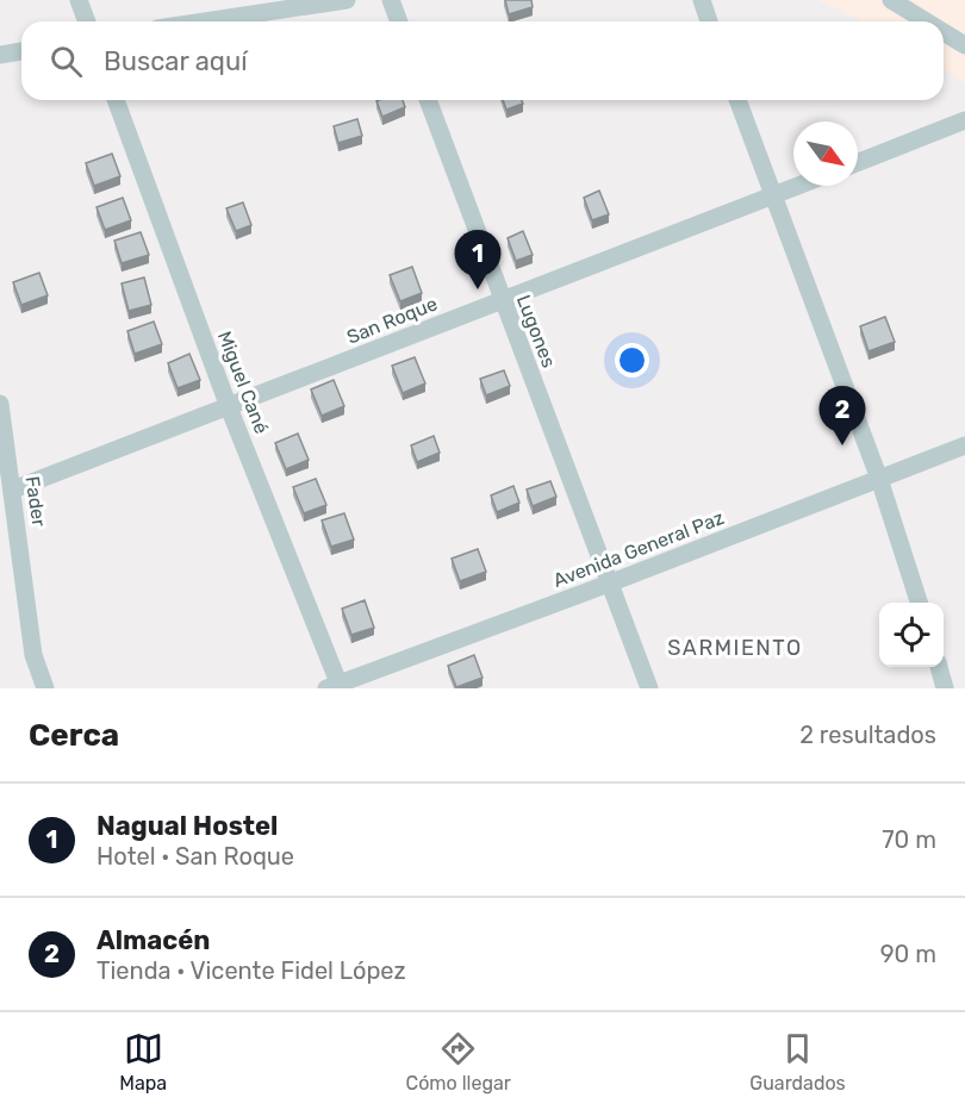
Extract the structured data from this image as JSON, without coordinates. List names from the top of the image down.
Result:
{
  "streets": {
    "street": [
      "San Roque",
      "Lugones",
      "Miguel Cané",
      "Fader",
      "Avenida General Paz"
    ]
  },
  "crossings": [
    ["San Roque", "Lugones"],
    ["San Roque", "Miguel Cané"],
    ["San Roque", "Fader"],
    ["Lugones", "Avenida General Paz"],
    ["Miguel Cané", "Avenida General Paz"]
  ],
  "districts": ["SARMIENTO"],
  "north": "bottom right",
  "page": {
    "search": "Buscar aquí",
    "pins": ["1", "2"],
    "heading": ["Cerca", "2 resultados"],
    "list": [
      {
        "mark": "1",
        "name": "Nagual Hostel",
        "note": "Hotel · San Roque",
        "value": "70 m"
      },
      {
        "mark": "2",
        "name": "Almacén",
        "note": "Tienda · Vicente Fidel López",
        "value": "90 m"
      }
    ],
    "nav": ["Mapa", "Cómo llegar", "Guardados"]
  }
}
